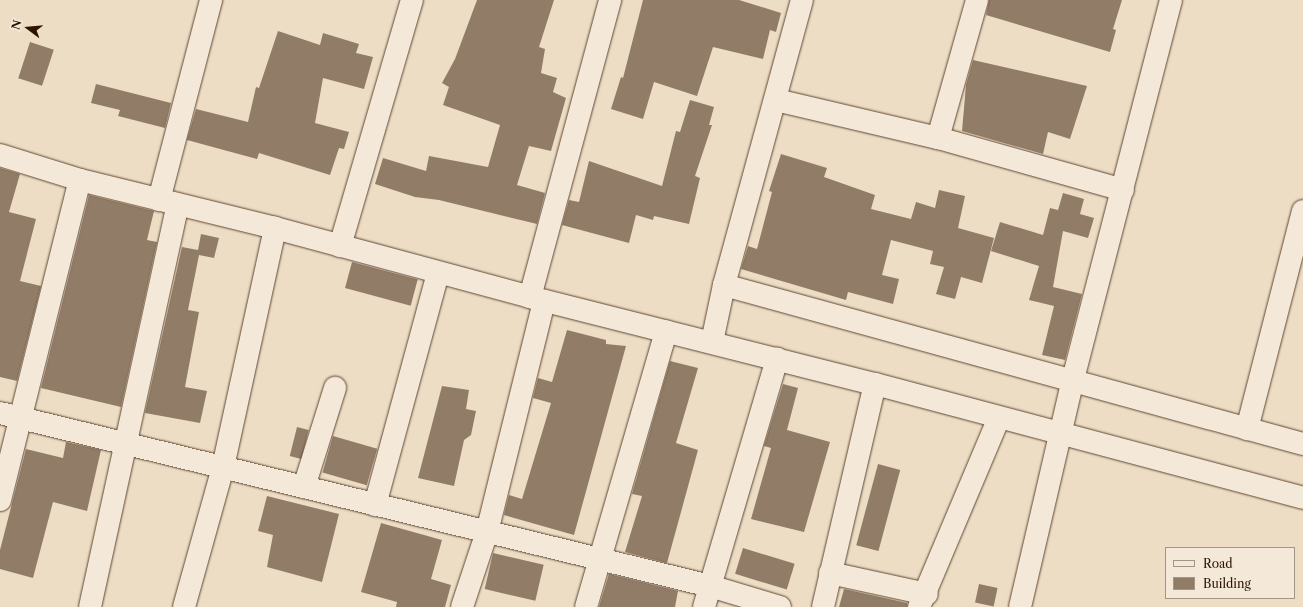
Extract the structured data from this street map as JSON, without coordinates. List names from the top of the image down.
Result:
{
  "legend": ["Road", "Building"],
  "north": "left"
}
